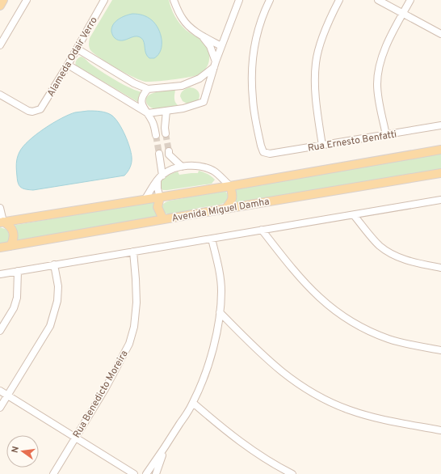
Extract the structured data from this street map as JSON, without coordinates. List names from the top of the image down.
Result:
{
  "streets": {
    "main road": ["Avenida Miguel Damha"],
    "street": ["Alameda Odair Verro", "Rua Ernesto Benfatti", "Rua Benedicto Moreira"]
  },
  "north": "left"
}
